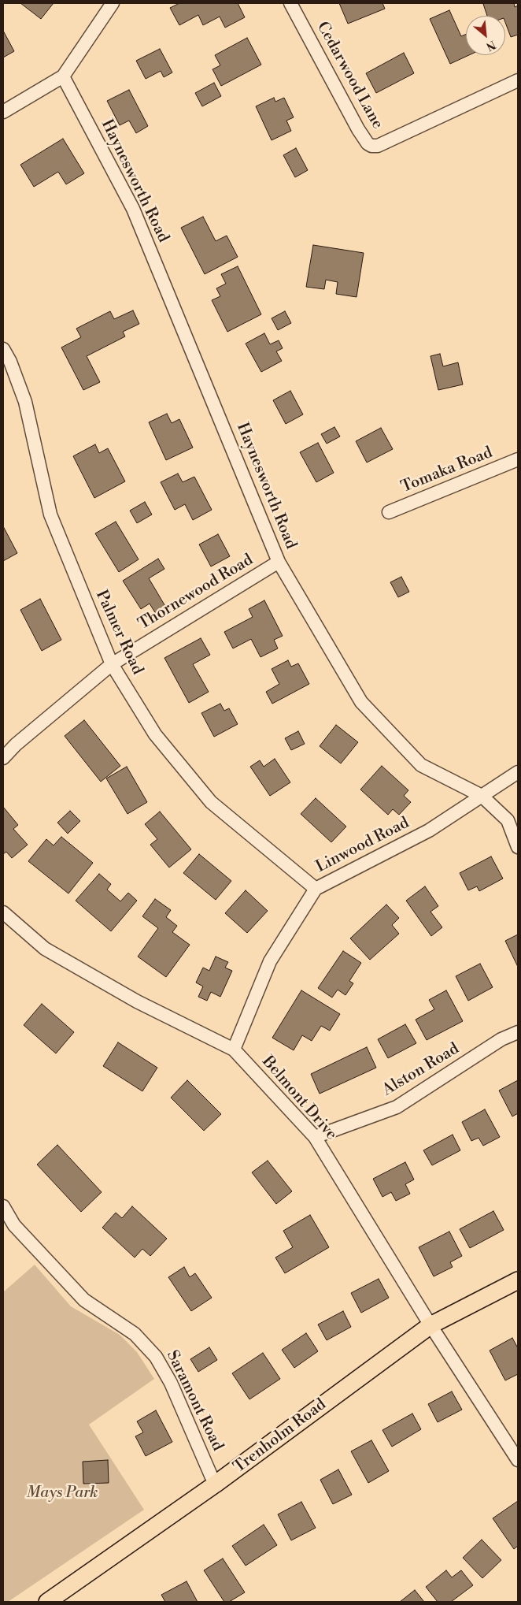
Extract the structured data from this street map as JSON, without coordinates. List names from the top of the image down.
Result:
{
  "streets": {
    "main road": ["Trenholm Road"],
    "street": [
      "Cedarwood Lane",
      "Haynesworth Road",
      "Tomaka Road",
      "Thornewood Road",
      "Palmer Road",
      "Linwood Road",
      "Alston Road",
      "Belmont Drive",
      "Saramont Road"
    ]
  },
  "crossings": [
    ["Haynesworth Road", "Thornewood Road"],
    ["Haynesworth Road", "Linwood Road"],
    ["Thornewood Road", "Palmer Road"],
    ["Palmer Road", "Linwood Road"],
    ["Linwood Road", "Belmont Drive"],
    ["Alston Road", "Belmont Drive"],
    ["Belmont Drive", "Trenholm Road"],
    ["Saramont Road", "Trenholm Road"]
  ],
  "parks": ["Mays Park"],
  "north": "bottom right"
}
